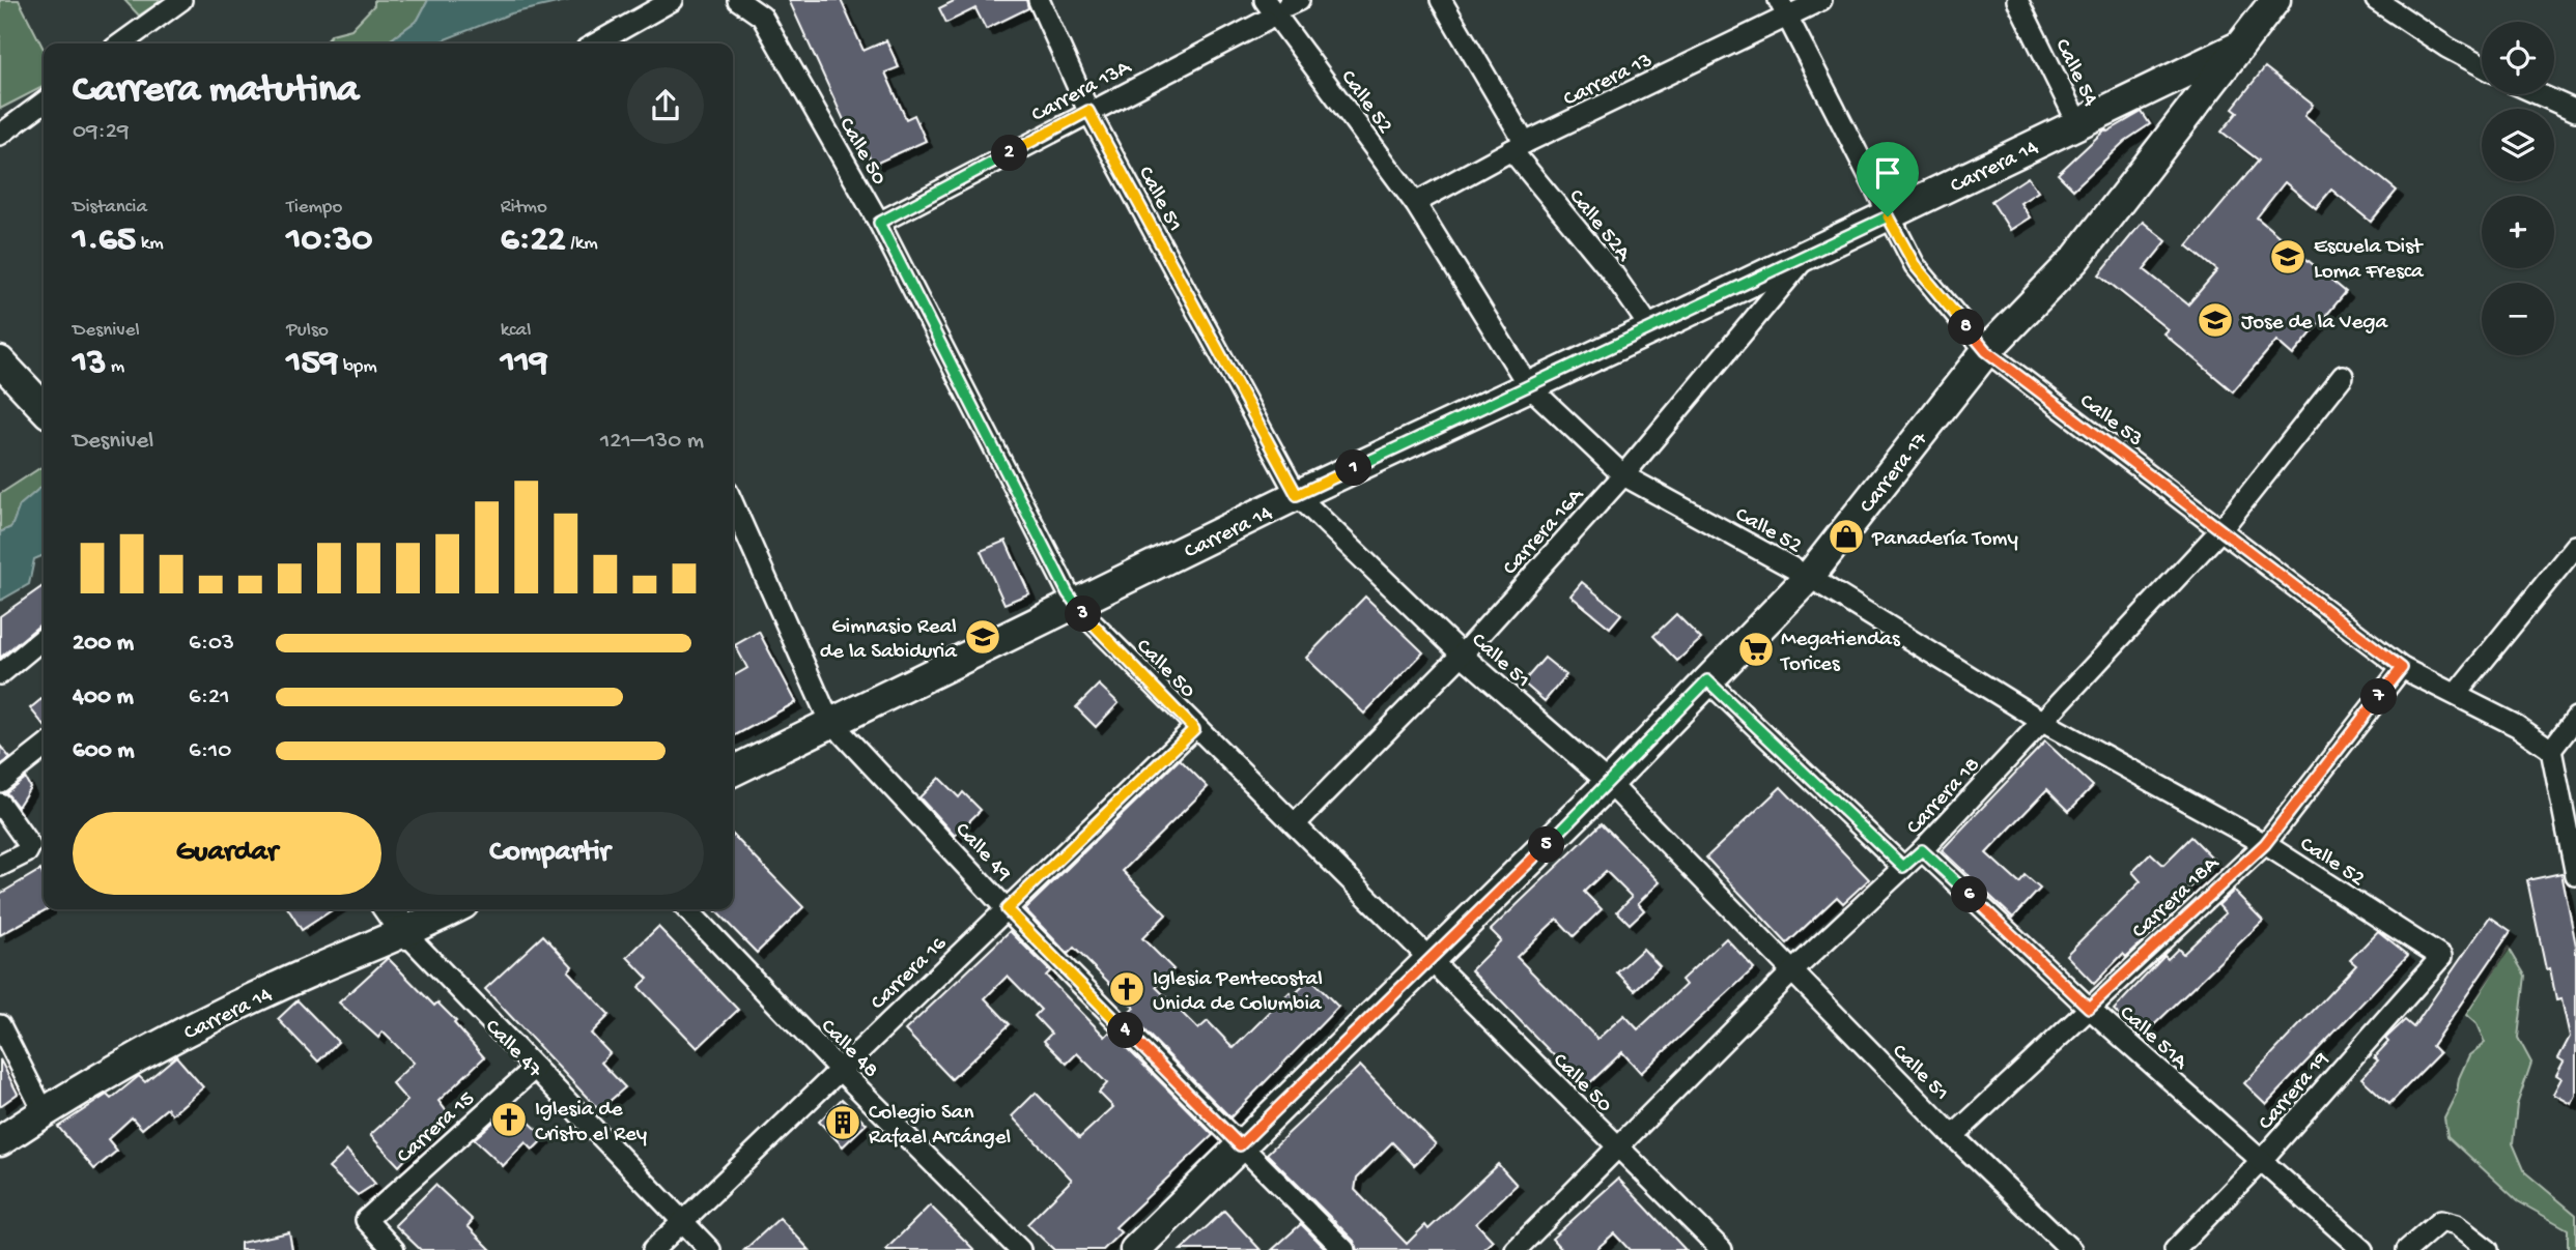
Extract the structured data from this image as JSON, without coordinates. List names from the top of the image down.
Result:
{
  "streets": {
    "main road": ["Carrera 14", "Carrera 17", "Calle 47"],
    "street": [
      "Calle 54",
      "Carrera 13",
      "Carrera 13A",
      "Calle 52",
      "Calle 50",
      "Calle 51",
      "Calle 52A",
      "Calle 53",
      "Carrera 16A",
      "Carrera 18",
      "Calle 49",
      "Carrera 18A",
      "Carrera 16",
      "Calle 51A",
      "Calle 48",
      "Carrera 19",
      "Carrera 15"
    ]
  },
  "crossings": [
    ["Calle 54", "Carrera 14"],
    ["Carrera 13", "Calle 52"],
    ["Carrera 13", "Calle 52A"],
    ["Carrera 13", "Calle 53"],
    ["Carrera 13A", "Calle 52"],
    ["Carrera 13A", "Calle 50"],
    ["Carrera 13A", "Calle 51"],
    ["Calle 52", "Carrera 14"],
    ["Calle 52", "Carrera 17"],
    ["Calle 52", "Carrera 16A"],
    ["Calle 52", "Carrera 18"],
    ["Calle 52", "Carrera 18A"],
    ["Calle 52", "Carrera 19"],
    ["Calle 50", "Carrera 14"],
    ["Calle 50", "Carrera 17"],
    ["Calle 50", "Carrera 16A"],
    ["Calle 50", "Carrera 18"],
    ["Calle 50", "Carrera 16"],
    ["Carrera 14", "Calle 51"],
    ["Carrera 14", "Calle 52A"],
    ["Carrera 14", "Calle 53"],
    ["Carrera 14", "Carrera 17"],
    ["Carrera 14", "Carrera 16A"],
    ["Carrera 14", "Calle 49"],
    ["Carrera 14", "Calle 47"],
    ["Calle 51", "Carrera 17"],
    ["Calle 51", "Carrera 16A"],
    ["Calle 51", "Carrera 18"],
    ["Calle 51", "Carrera 18A"],
    ["Calle 53", "Carrera 17"],
    ["Calle 53", "Carrera 18"],
    ["Calle 53", "Carrera 18A"],
    ["Carrera 17", "Calle 49"],
    ["Carrera 18", "Calle 51A"],
    ["Calle 49", "Carrera 16"],
    ["Carrera 18A", "Calle 51A"],
    ["Carrera 16", "Calle 47"],
    ["Carrera 16", "Calle 48"],
    ["Calle 51A", "Carrera 19"],
    ["Calle 47", "Carrera 15"]
  ],
  "places": {
    "school or university": ["Escuela Dist Loma Fresca", "Jose de la Vega", "Gimnasio Real de la Sabiduria"],
    "shop": ["Panadería Tomy"],
    "supermarket": ["Megatiendas Torices"],
    "church": ["Iglesia Pentecostal Unida de Columbia", "Iglesia de Cristo el Rey"],
    "building": ["Colegio San Rafael Arcángel"]
  },
  "page": {
    "map_buttons": ["+", "−"],
    "heading": ["Carrera matutina", "09:29"],
    "pins": [
      "2",
      "8",
      "1",
      "3",
      "7",
      "5",
      "6",
      "4"
    ],
    "stats": [
      ["Distancia", "1.65 km"],
      ["Tiempo", "10:30"],
      ["Ritmo", "6:22 /km"],
      ["Desnivel", "13 m"],
      ["Pulso", "159 bpm"],
      ["kcal", "119"]
    ],
    "chart": ["Desnivel", "121–130 m"],
    "list": [
      {
        "name": "200 m",
        "note": "6:03"
      },
      {
        "name": "400 m",
        "note": "6:21"
      },
      {
        "name": "600 m",
        "note": "6:10"
      }
    ],
    "buttons": ["Guardar", "Compartir"]
  }
}
